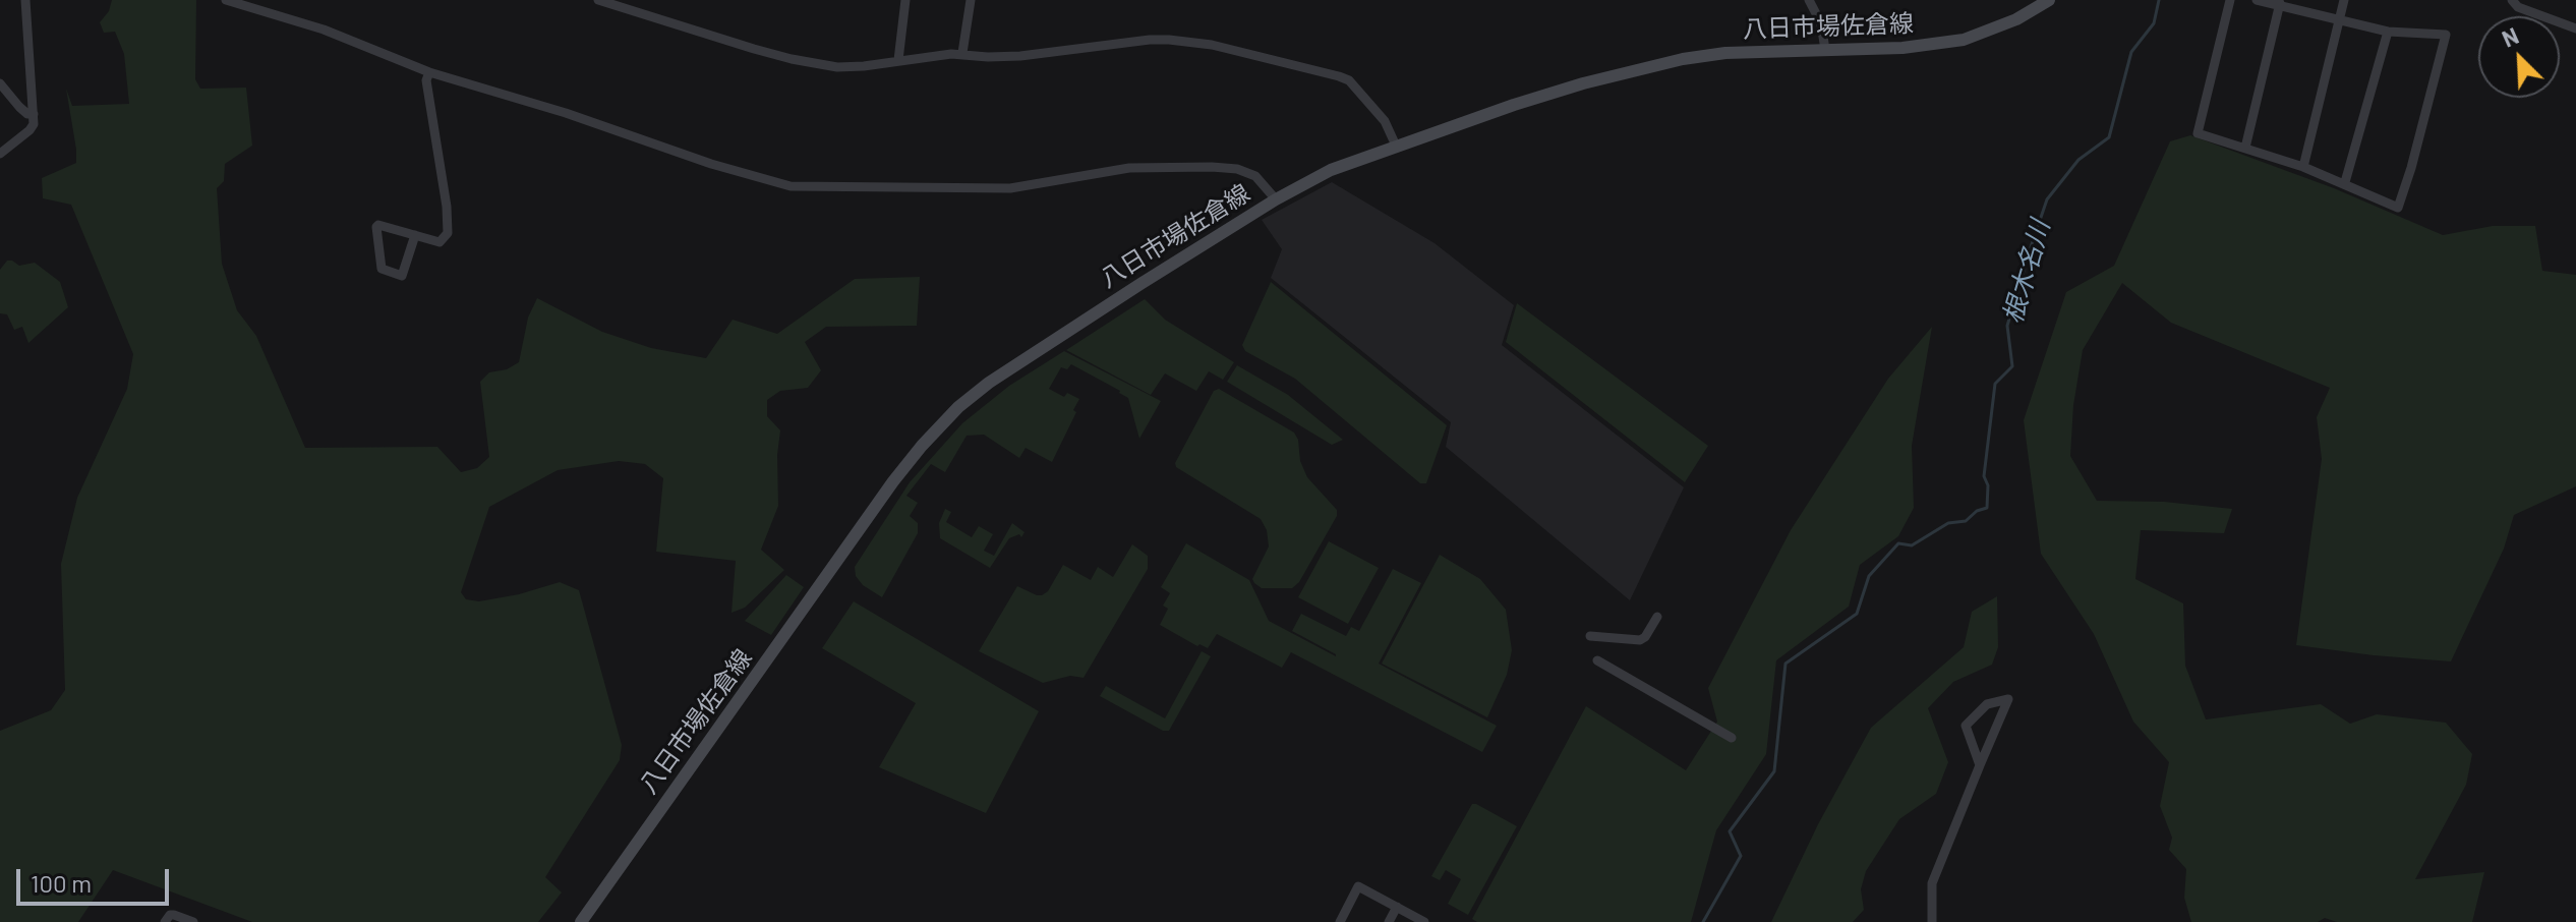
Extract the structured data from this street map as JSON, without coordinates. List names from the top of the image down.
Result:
{
  "streets": {
    "main road": ["八日市場佐倉線"]
  },
  "water": ["根木名川"],
  "scale_bar": "100 m",
  "north": "top left"
}
